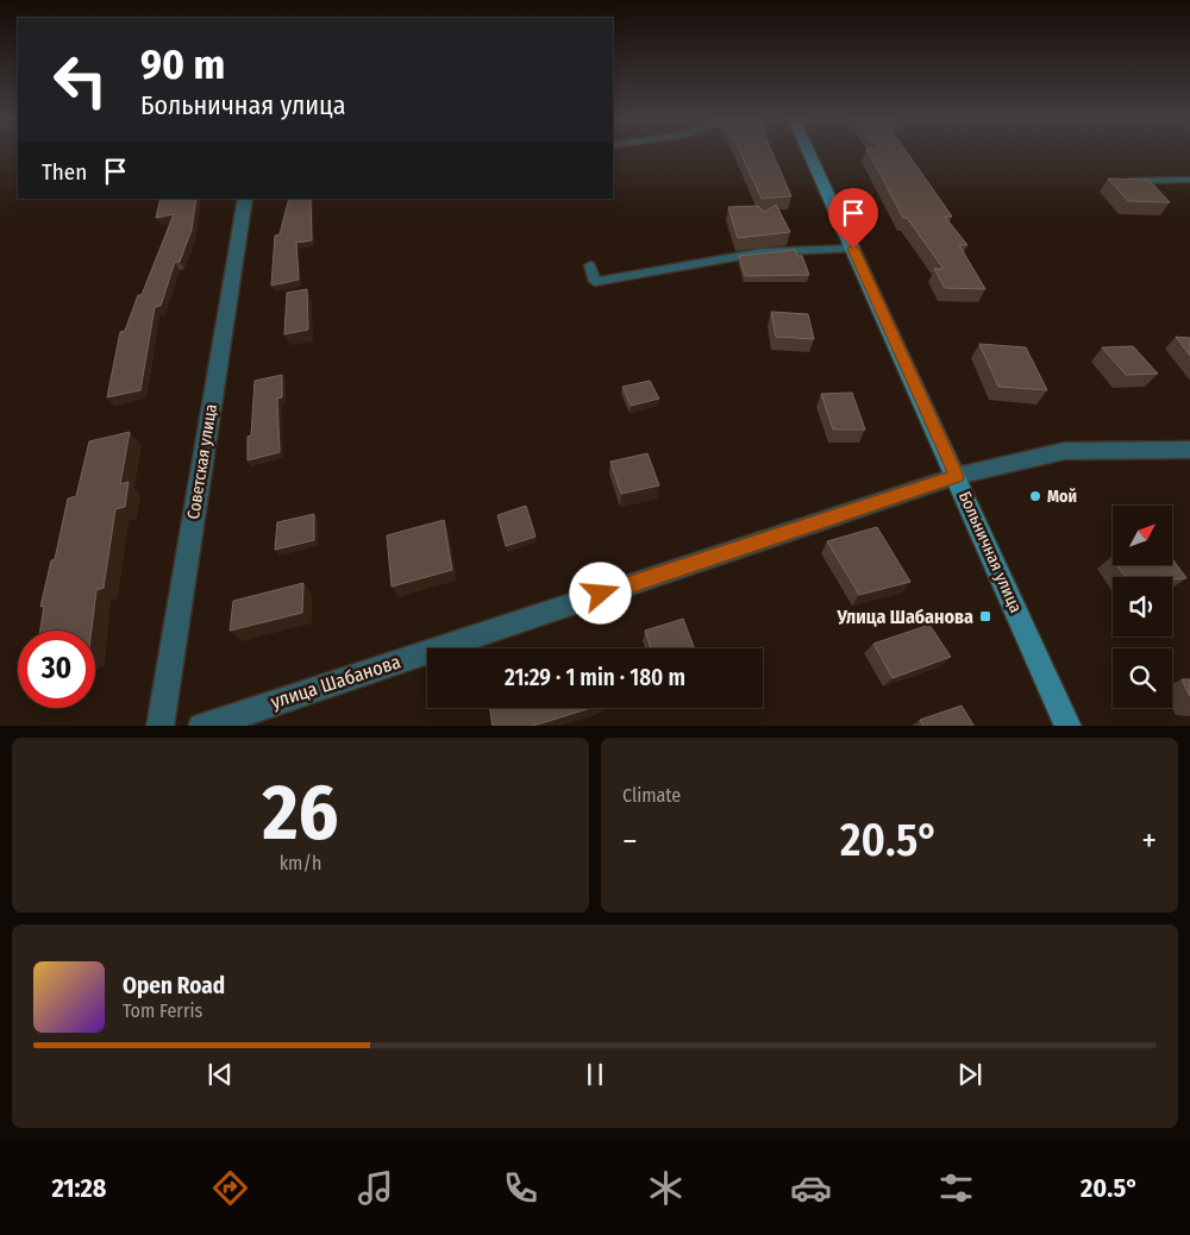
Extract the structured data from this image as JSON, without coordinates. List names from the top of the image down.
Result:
{
  "streets": {
    "street": ["Советская улица", "Больничная улица", "улица Шабанова"]
  },
  "crossings": [
    ["Больничная улица", "улица Шабанова"]
  ],
  "places": {
    "other": ["Мой"],
    "transit": ["Улица Шабанова"]
  },
  "north": "top right",
  "page": {
    "turn": ["90 m", "Больничная улица"],
    "then": "Then",
    "limit": "30",
    "trip": "21:29 · 1 min · 180 m",
    "tile": [
      ["26", "km/h"],
      "Climate"
    ],
    "heat": ["−", "20.5°", "+"],
    "song": ["Open Road", "Tom Ferris"],
    "tabs": ["21:28", "20.5°"]
  }
}
